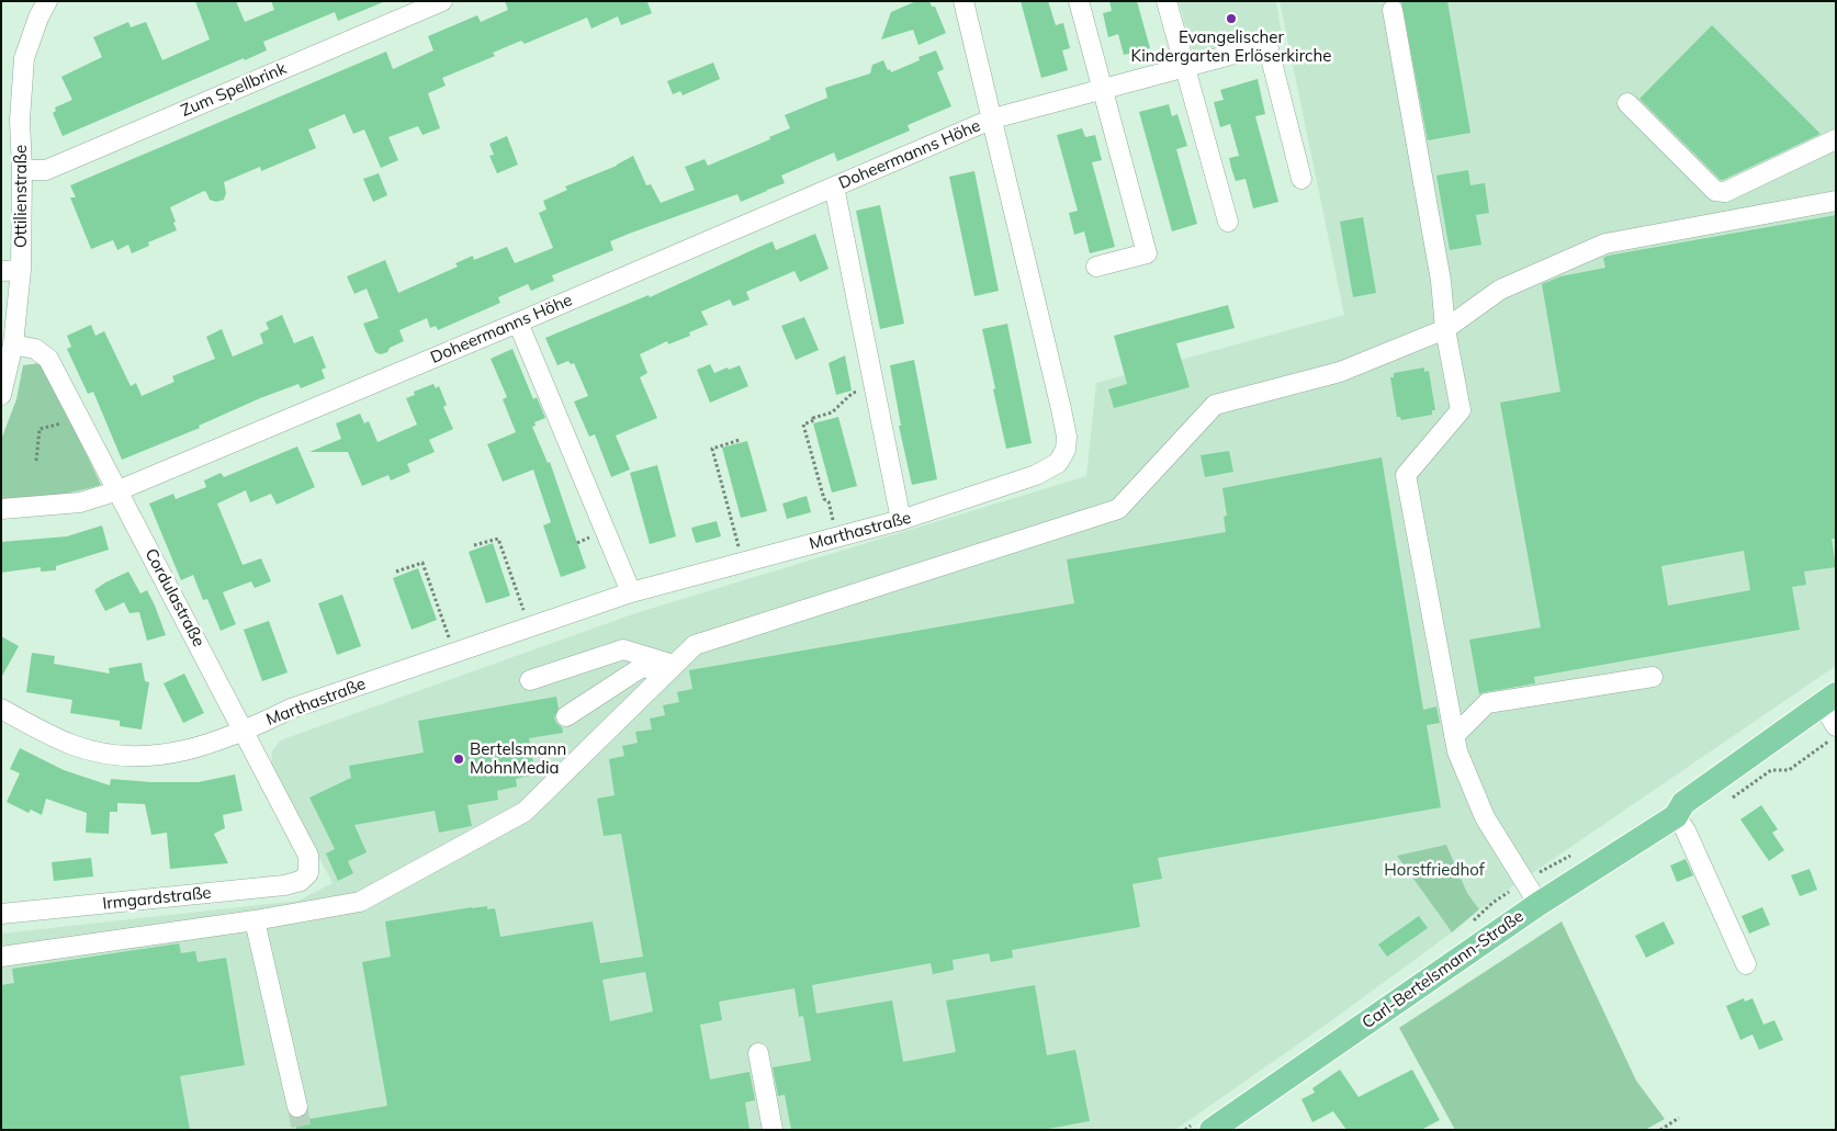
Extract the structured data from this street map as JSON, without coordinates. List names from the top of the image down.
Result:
{
  "streets": {
    "main road": ["Carl-Bertelsmann-Straße"],
    "street": [
      "Zum Spellbrink",
      "Doheermanns Höhe",
      "Ottilienstraße",
      "Marthastraße",
      "Cordulastraße",
      "Irmgardstraße"
    ]
  },
  "crossings": [
    ["Zum Spellbrink", "Ottilienstraße"],
    ["Doheermanns Höhe", "Marthastraße"],
    ["Doheermanns Höhe", "Cordulastraße"],
    ["Ottilienstraße", "Cordulastraße"],
    ["Marthastraße", "Cordulastraße"],
    ["Cordulastraße", "Irmgardstraße"]
  ],
  "parks": ["Horstfriedhof"],
  "places": ["Evangelischer Kindergarten Erlöserkirche", "Bertelsmann MohnMedia"]
}
